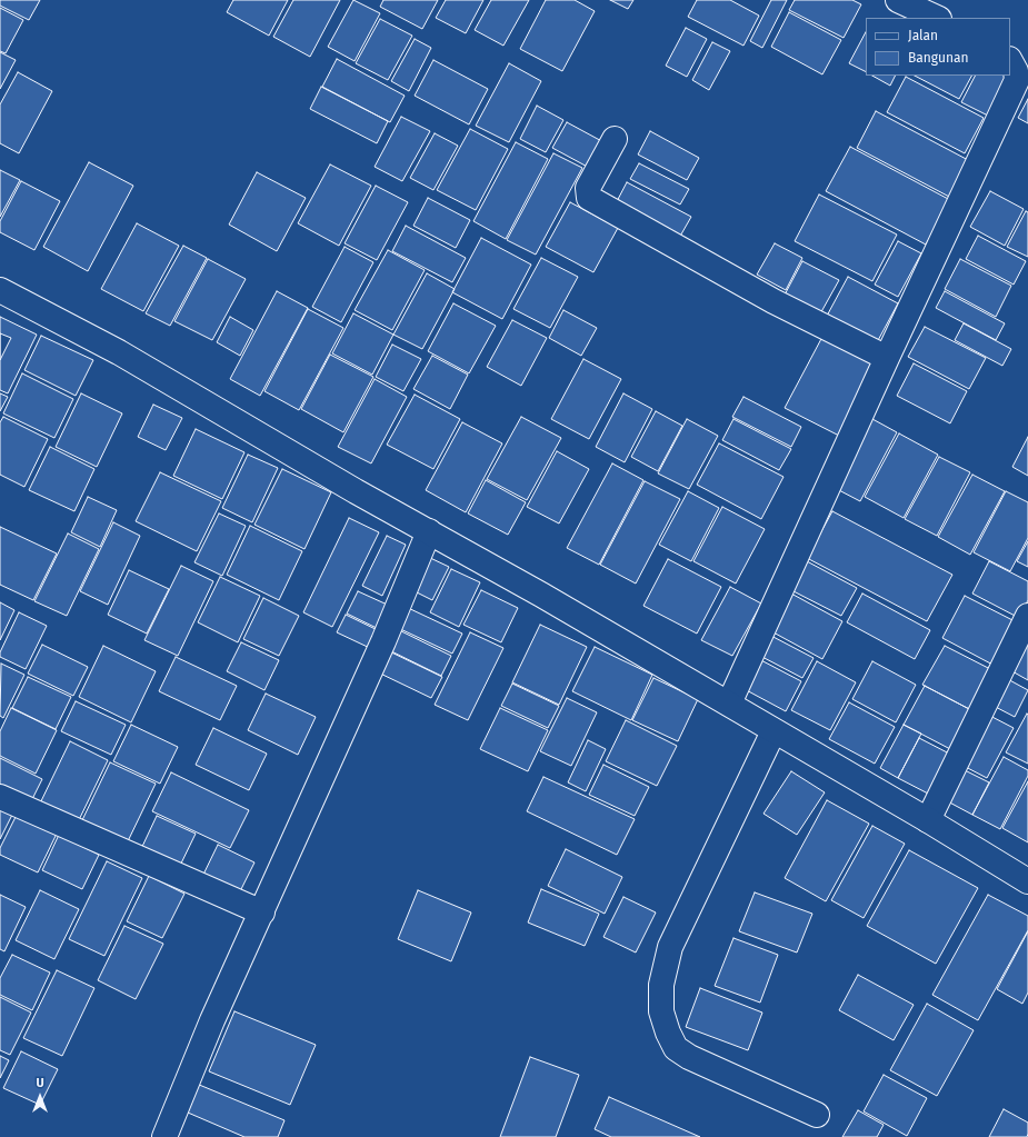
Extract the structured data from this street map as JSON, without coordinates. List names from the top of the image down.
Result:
{
  "legend": ["Jalan", "Bangunan"],
  "north": "top"
}
